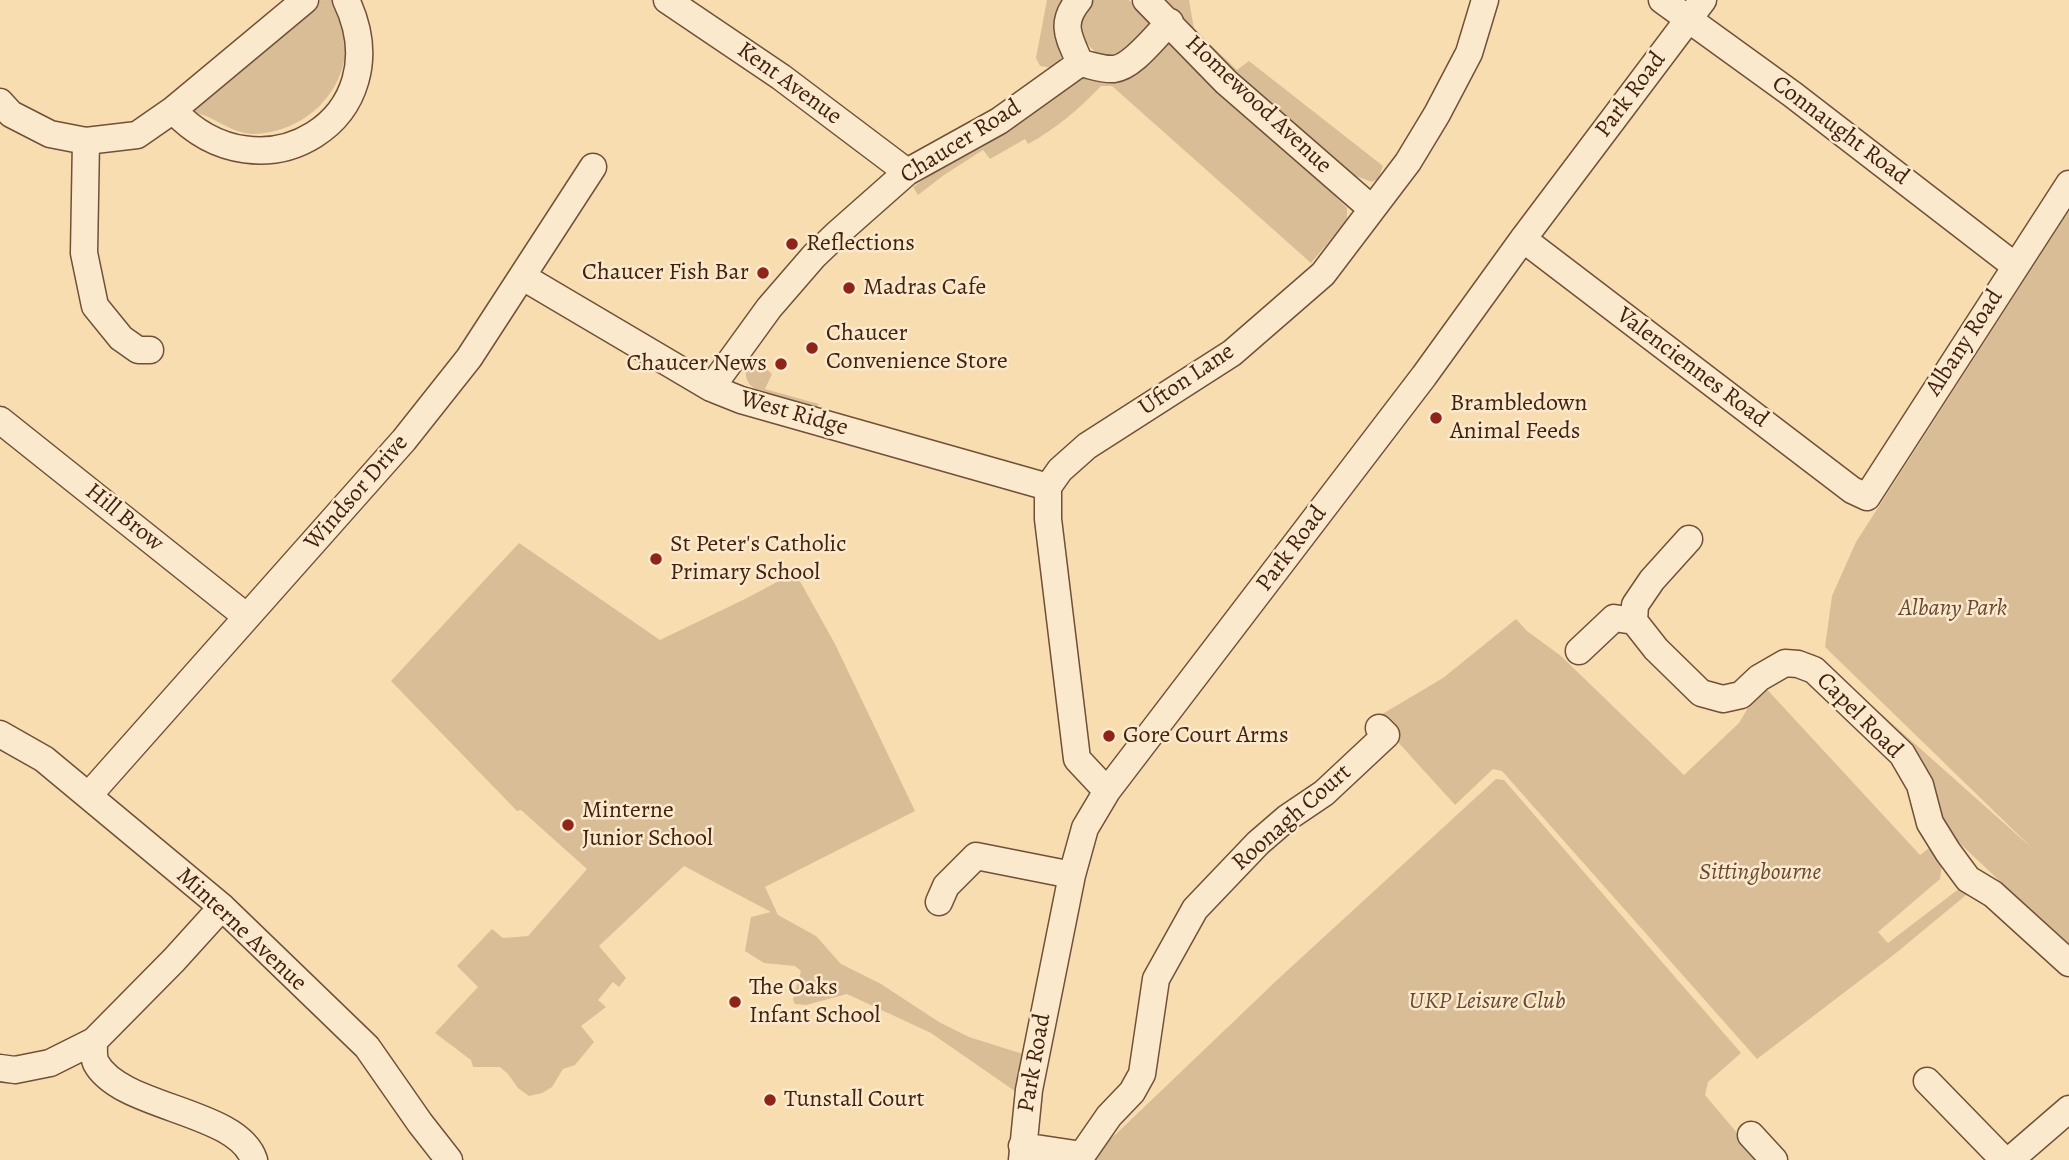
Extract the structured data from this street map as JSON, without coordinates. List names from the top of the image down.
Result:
{
  "streets": {
    "street": [
      "Kent Avenue",
      "Park Road",
      "Homewood Avenue",
      "Connaught Road",
      "Chaucer Road",
      "Albany Road",
      "Valenciennes Road",
      "Ufton Lane",
      "West Ridge",
      "Windsor Drive",
      "Hill Brow",
      "Capel Road",
      "Roonagh Court",
      "Minterne Avenue"
    ]
  },
  "crossings": [
    ["Kent Avenue", "Chaucer Road"],
    ["Park Road", "Connaught Road"],
    ["Park Road", "Valenciennes Road"],
    ["Park Road", "Roonagh Court"],
    ["Homewood Avenue", "Ufton Lane"],
    ["Connaught Road", "Albany Road"],
    ["Chaucer Road", "West Ridge"],
    ["Albany Road", "Valenciennes Road"],
    ["Ufton Lane", "West Ridge"],
    ["West Ridge", "Windsor Drive"],
    ["Windsor Drive", "Hill Brow"],
    ["Windsor Drive", "Minterne Avenue"]
  ],
  "parks": ["Albany Park", "Sittingbourne", "UKP Leisure Club"],
  "places": [
    "Reflections",
    "Chaucer Fish Bar",
    "Madras Cafe",
    "Chaucer Convenience Store",
    "Chaucer News",
    "Brambledown Animal Feeds",
    "St Peter's Catholic Primary School",
    "Gore Court Arms",
    "Minterne Junior School",
    "The Oaks Infant School",
    "Tunstall Court"
  ]
}
